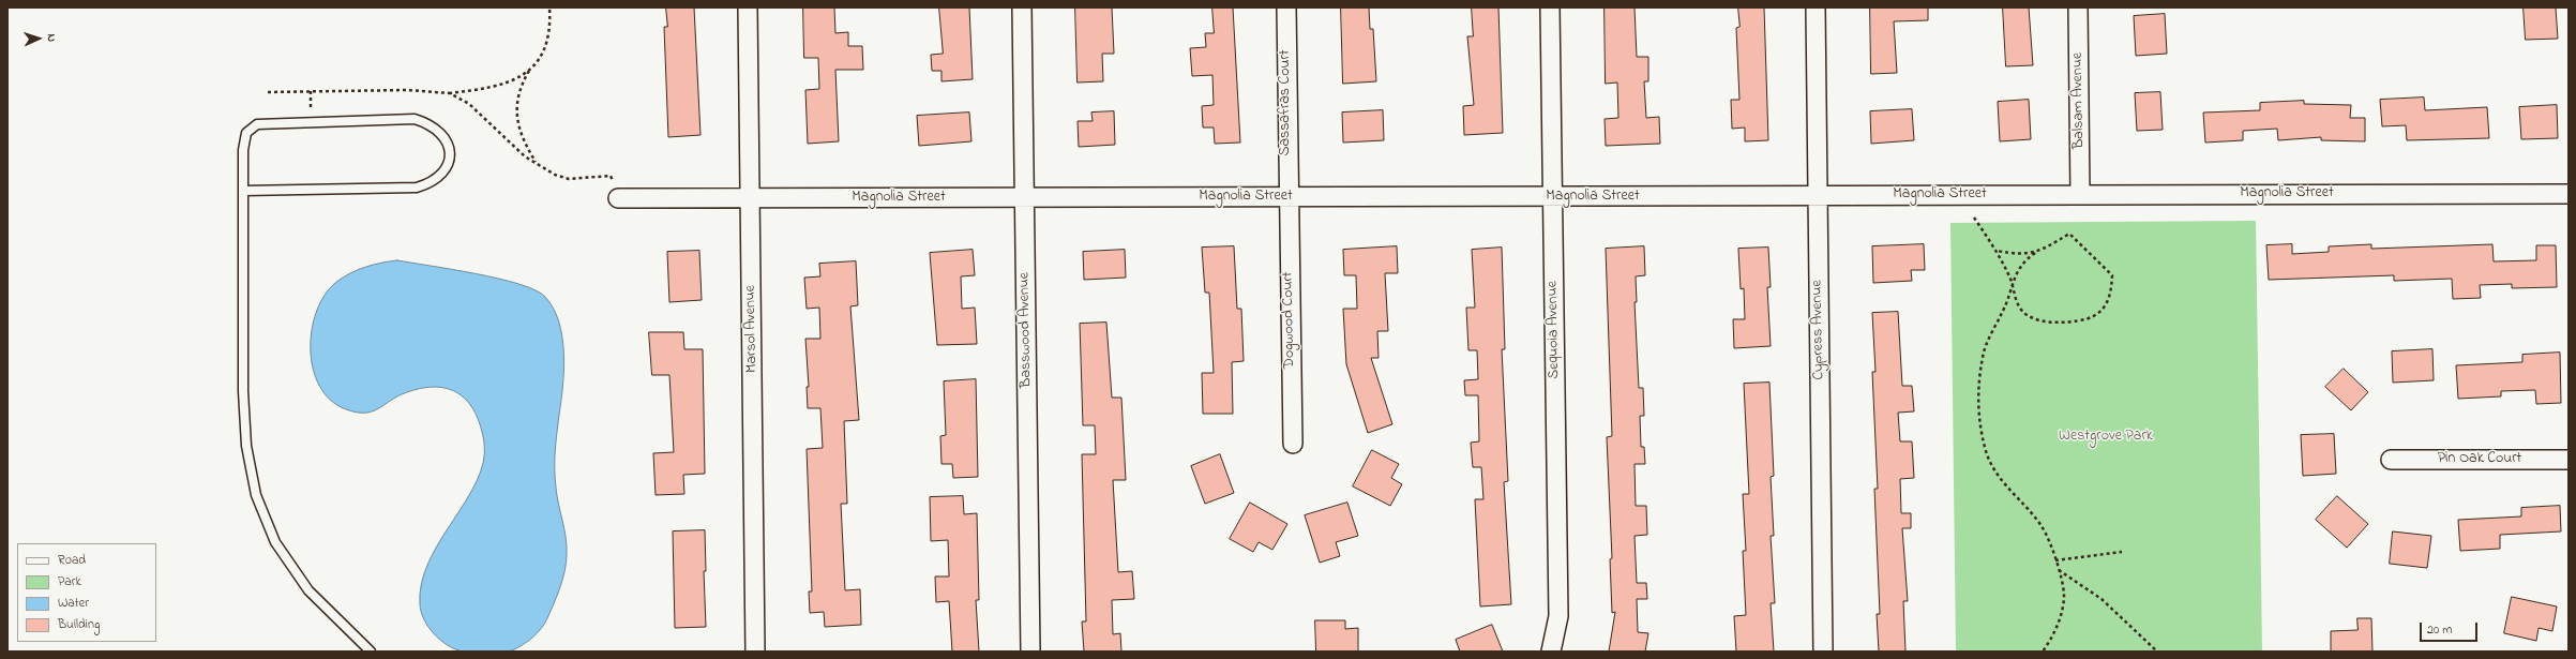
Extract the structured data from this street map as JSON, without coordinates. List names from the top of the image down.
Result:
{
  "streets": {
    "street": [
      "Balsam Avenue",
      "Sassafras Court",
      "Magnolia Street",
      "Dogwood Court",
      "Marsol Avenue",
      "Basswood Avenue",
      "Sequoia Avenue",
      "Cypress Avenue",
      "Pin Oak Court"
    ]
  },
  "crossings": [
    ["Balsam Avenue", "Magnolia Street"],
    ["Sassafras Court", "Magnolia Street"],
    ["Sassafras Court", "Dogwood Court"],
    ["Magnolia Street", "Dogwood Court"],
    ["Magnolia Street", "Marsol Avenue"],
    ["Magnolia Street", "Basswood Avenue"],
    ["Magnolia Street", "Sequoia Avenue"],
    ["Magnolia Street", "Cypress Avenue"]
  ],
  "parks": ["Westgrove Park"],
  "legend": [
    "Road",
    "Park",
    "Water",
    "Building"
  ],
  "scale_bar": "20 m",
  "north": "right"
}
